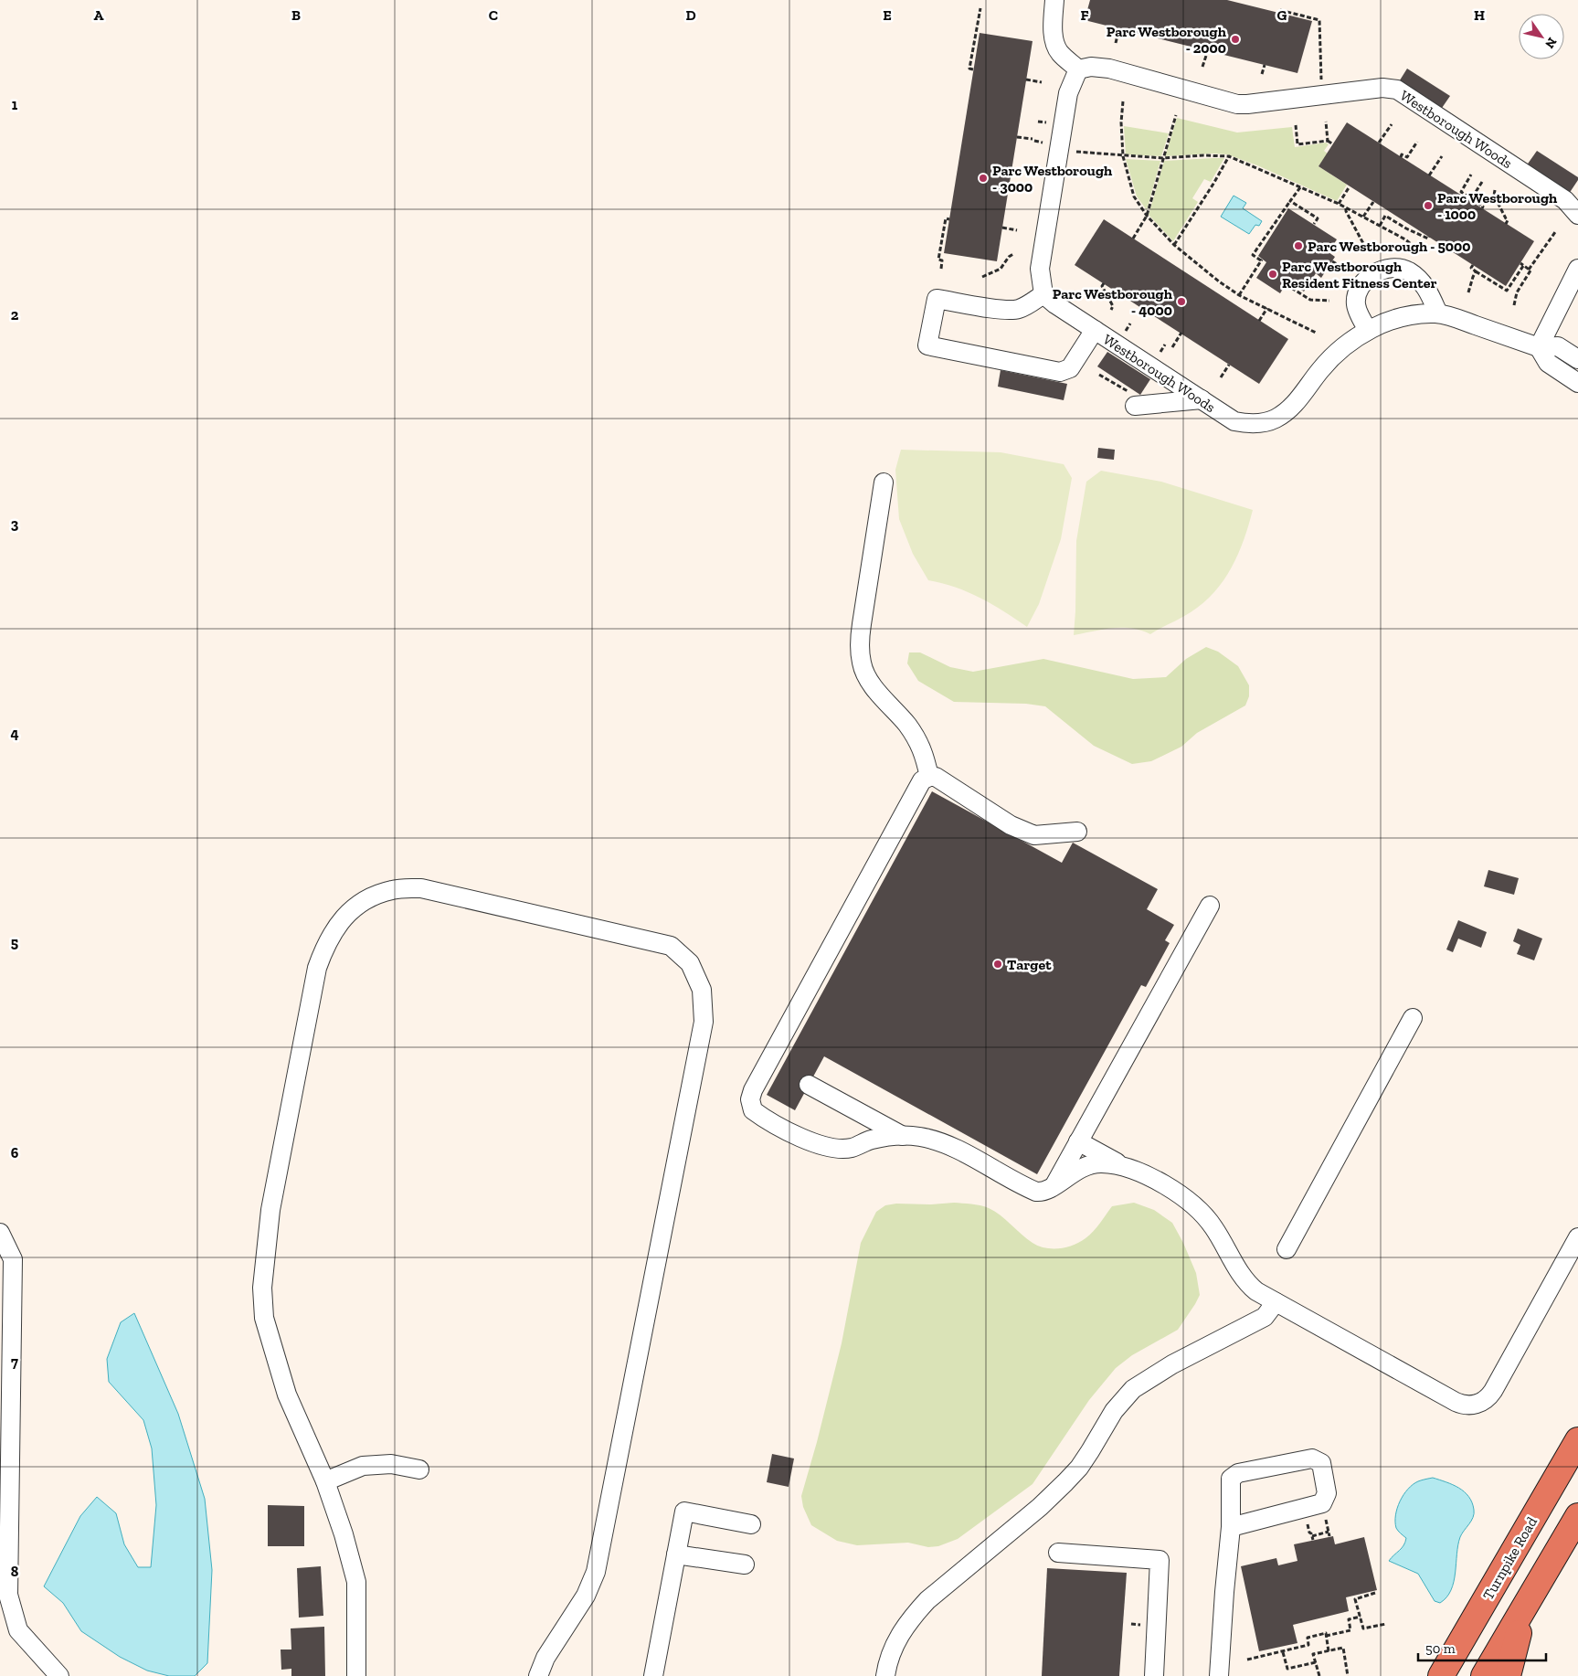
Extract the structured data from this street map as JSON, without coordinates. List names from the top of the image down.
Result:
{
  "streets": {
    "highway": ["Turnpike Road"],
    "street": ["Westborough Woods"]
  },
  "places": [
    "Parc Westborough - 2000",
    "Parc Westborough - 3000",
    "Parc Westborough - 1000",
    "Parc Westborough - 5000",
    "Parc Westborough Resident Fitness Center",
    "Parc Westborough - 4000",
    "Target"
  ],
  "scale_bar": "50 m",
  "north": "bottom right",
  "grid": {
    "columns": [
      "A",
      "B",
      "C",
      "D",
      "E",
      "F",
      "G",
      "H"
    ],
    "rows": [
      "1",
      "2",
      "3",
      "4",
      "5",
      "6",
      "7",
      "8"
    ]
  }
}
